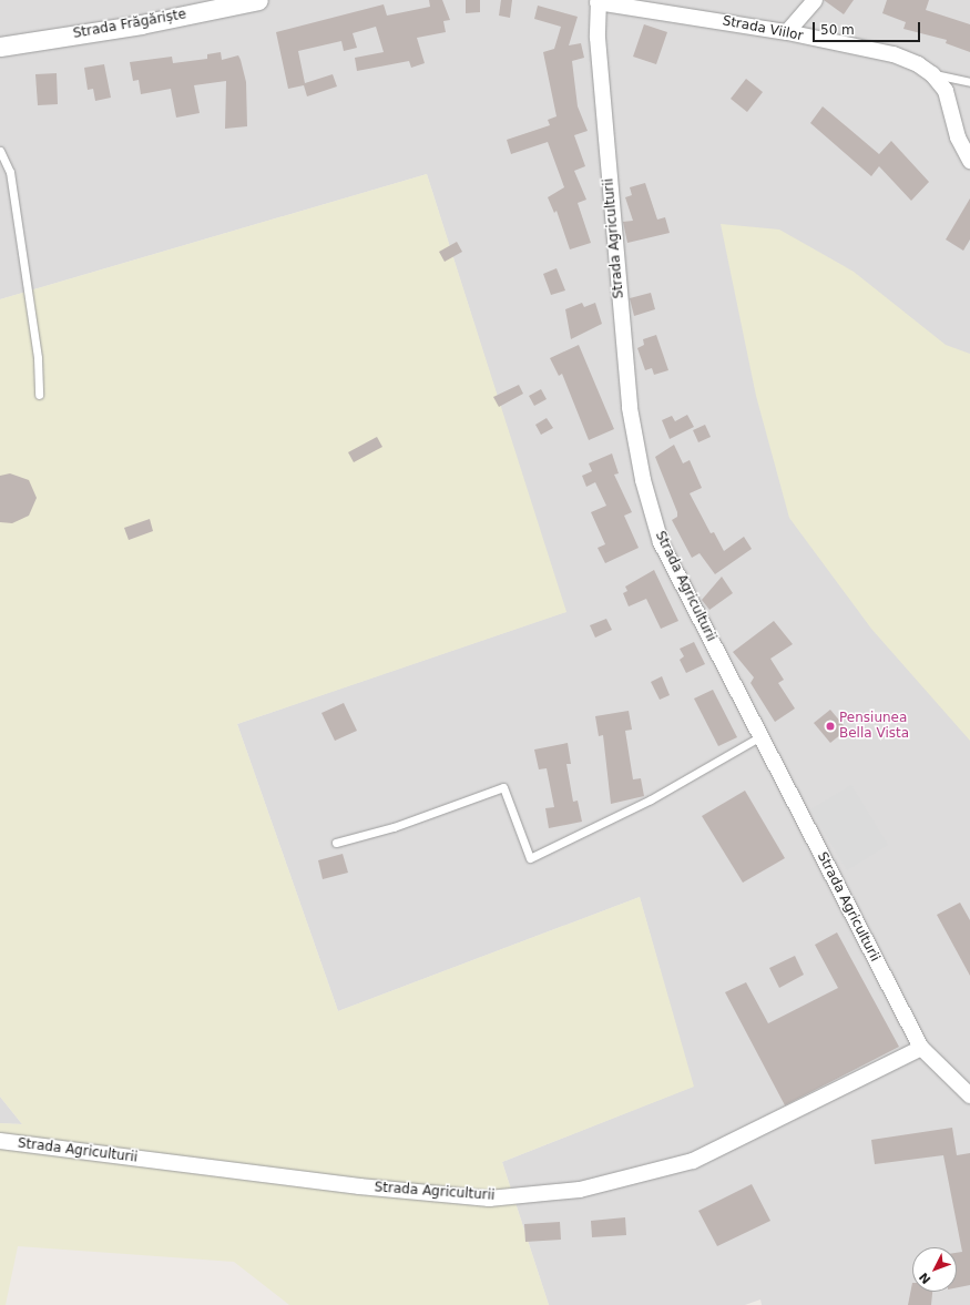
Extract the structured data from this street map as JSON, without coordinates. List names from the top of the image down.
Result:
{
  "streets": {
    "street": ["Strada Frăgăriște", "Strada Viilor", "Strada Agriculturii"]
  },
  "crossings": [
    ["Strada Viilor", "Strada Agriculturii"]
  ],
  "places": ["Pensiunea Bella Vista"],
  "scale_bar": "50 m",
  "north": "bottom left"
}
